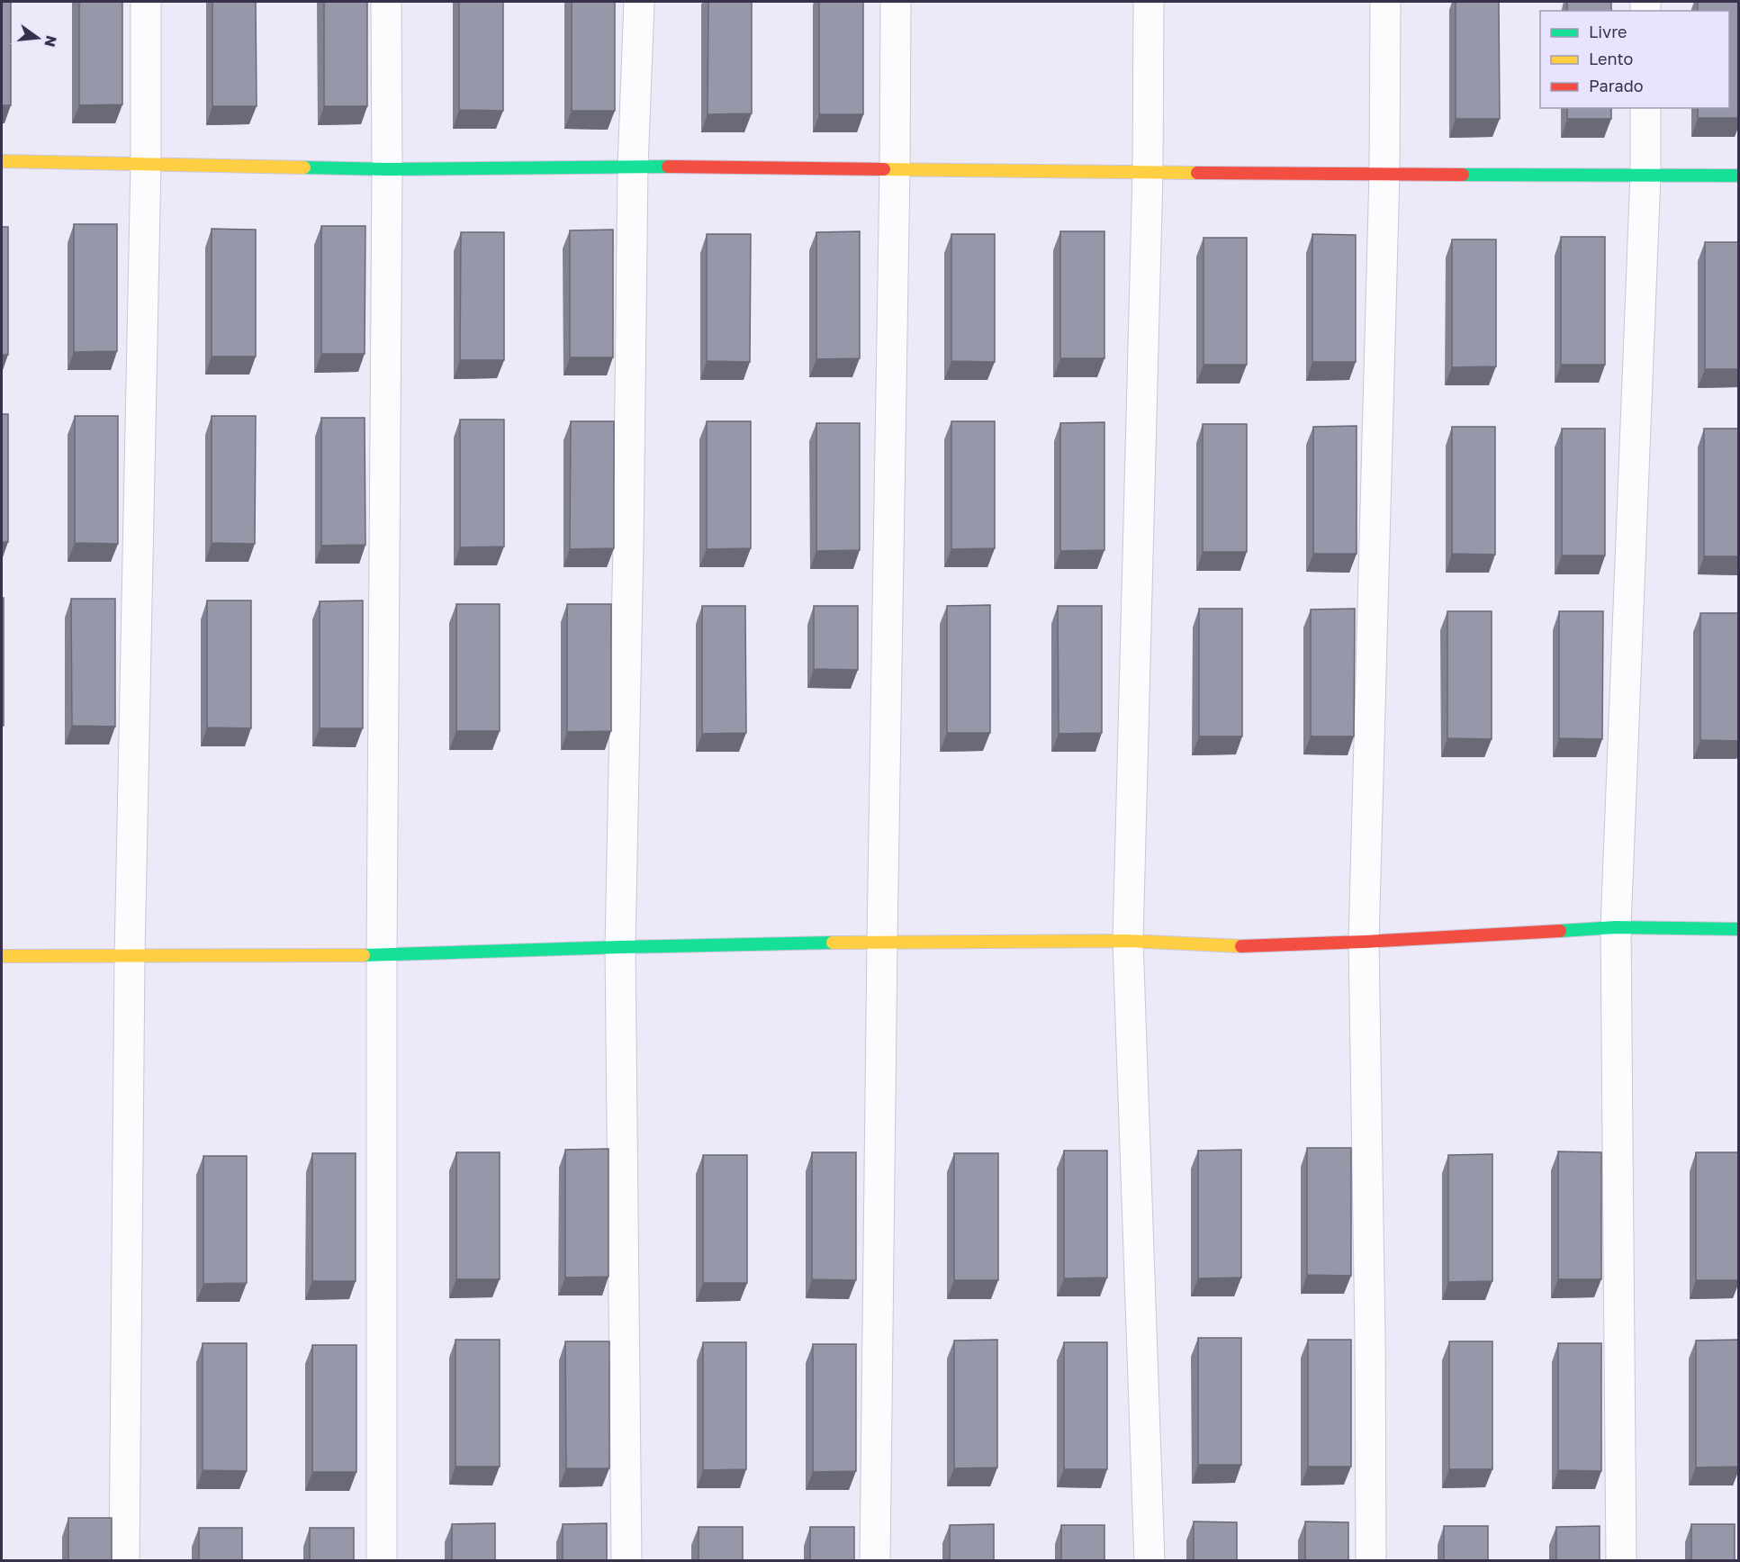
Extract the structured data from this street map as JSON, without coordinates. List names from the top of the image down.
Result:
{
  "legend": ["Livre", "Lento", "Parado"],
  "north": "right"
}
